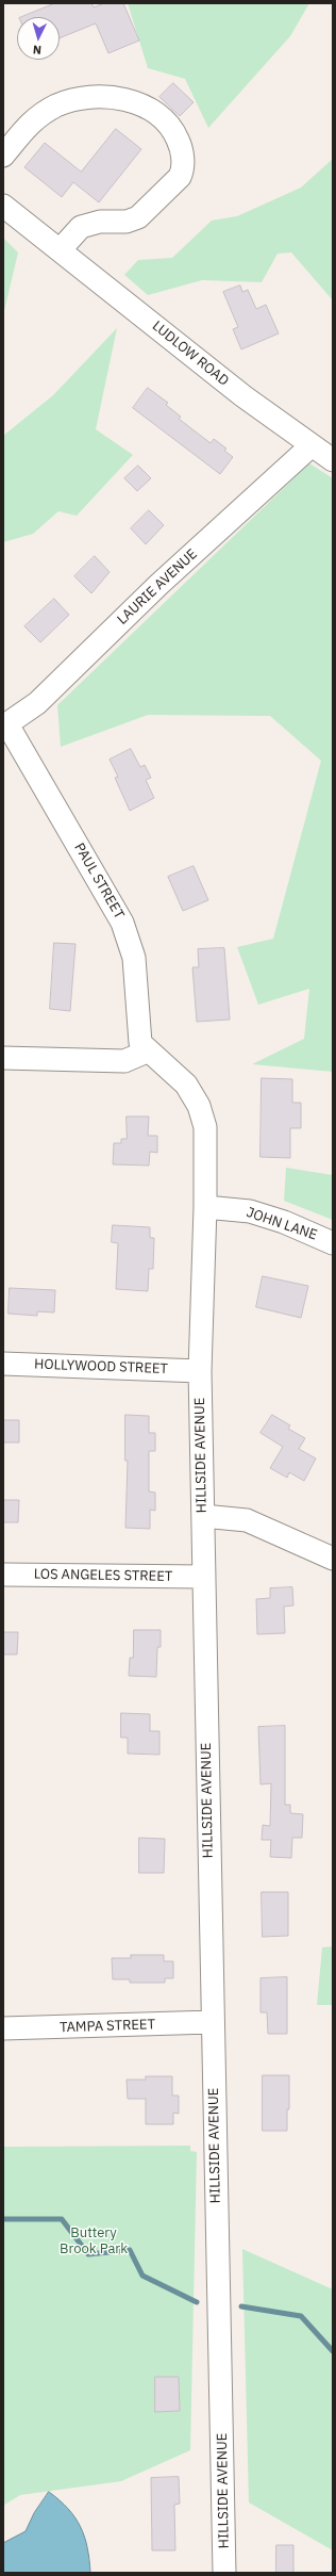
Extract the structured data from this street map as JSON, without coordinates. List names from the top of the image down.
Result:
{
  "streets": {
    "street": [
      "LUDLOW ROAD",
      "LAURIE AVENUE",
      "PAUL STREET",
      "JOHN LANE",
      "HOLLYWOOD STREET",
      "HILLSIDE AVENUE",
      "LOS ANGELES STREET",
      "TAMPA STREET"
    ]
  },
  "crossings": [
    ["LUDLOW ROAD", "LAURIE AVENUE"],
    ["LAURIE AVENUE", "PAUL STREET"],
    ["PAUL STREET", "HILLSIDE AVENUE"],
    ["JOHN LANE", "HILLSIDE AVENUE"],
    ["HOLLYWOOD STREET", "HILLSIDE AVENUE"],
    ["HILLSIDE AVENUE", "LOS ANGELES STREET"],
    ["HILLSIDE AVENUE", "TAMPA STREET"]
  ],
  "parks": ["Buttery Brook Park"],
  "north": "bottom"
}
